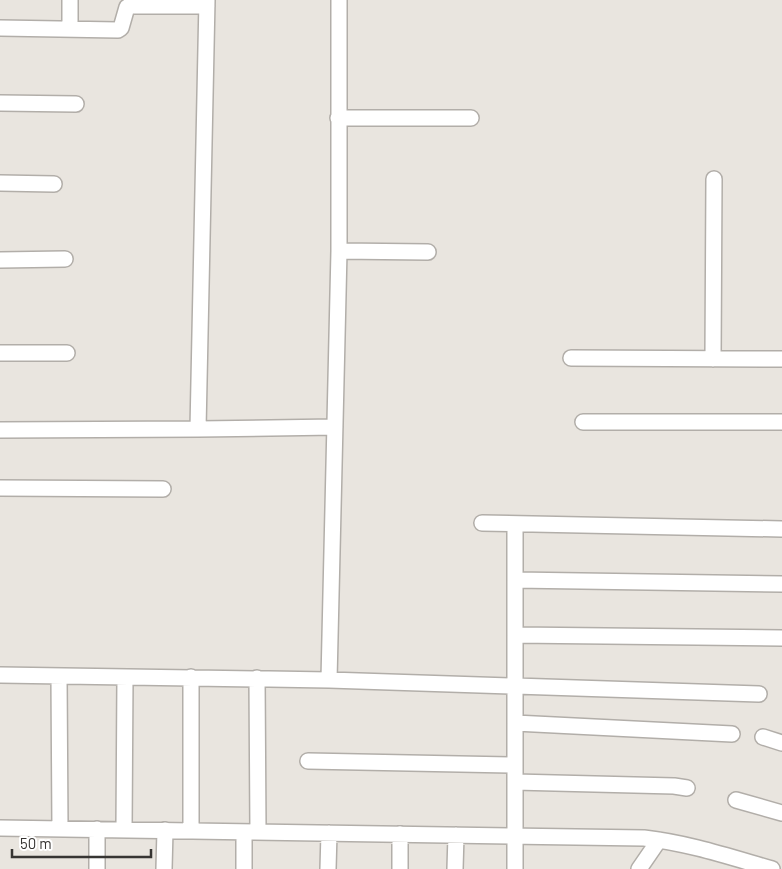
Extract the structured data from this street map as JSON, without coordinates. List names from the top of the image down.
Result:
{
  "scale_bar": "50 m"
}
